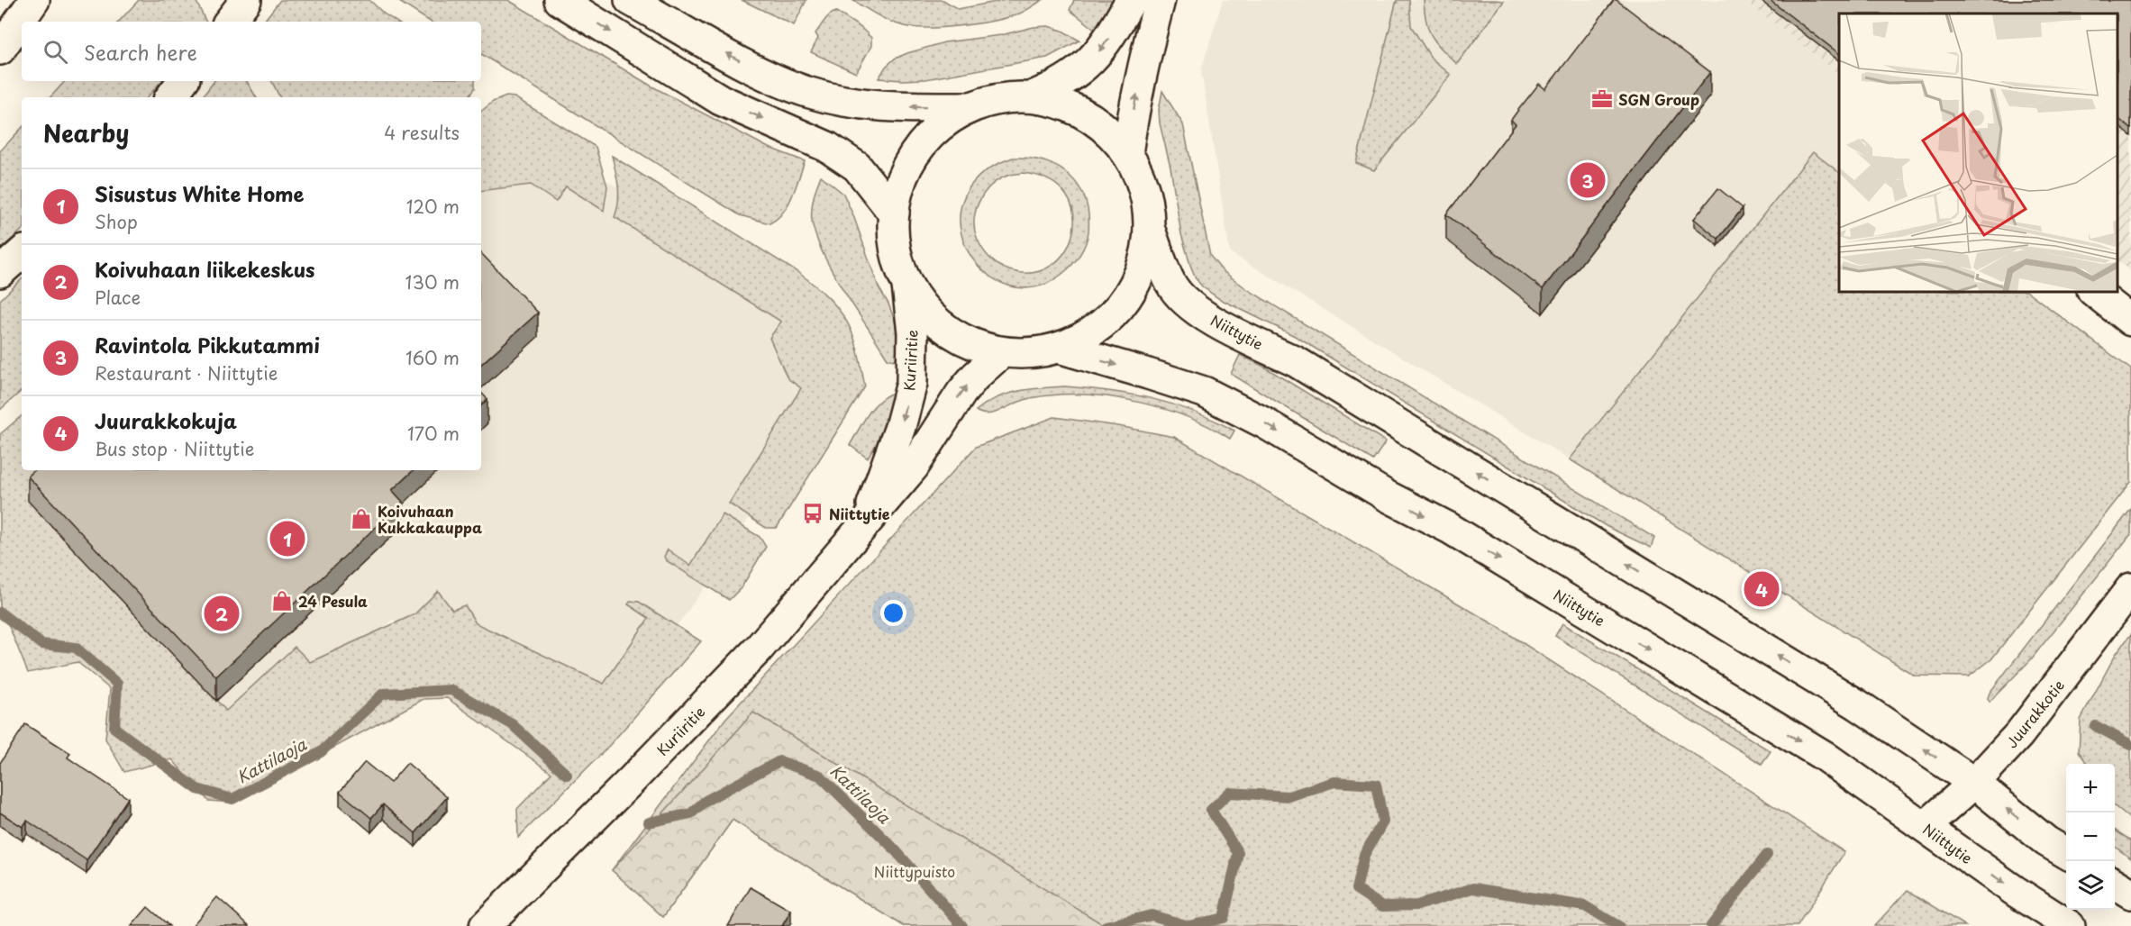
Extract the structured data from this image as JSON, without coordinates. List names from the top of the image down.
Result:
{
  "streets": {
    "main road": ["Niittytie", "Kuriiritie", "Juurakkotie"]
  },
  "crossings": [
    ["Niittytie", "Juurakkotie"]
  ],
  "water": ["Kattilaoja"],
  "parks": ["Niittypuisto"],
  "places": {
    "office": ["SGN Group"],
    "bus stop": ["Niittytie"],
    "shop": ["Koivuhaan Kukkakauppa", "24 Pesula"]
  },
  "page": {
    "search": "Search here",
    "heading": ["Nearby", "4 results"],
    "pins": [
      "3",
      "1",
      "4",
      "2"
    ],
    "list": [
      {
        "mark": "1",
        "name": "Sisustus White Home",
        "note": "Shop",
        "value": "120 m"
      },
      {
        "mark": "2",
        "name": "Koivuhaan liikekeskus",
        "note": "Place",
        "value": "130 m"
      },
      {
        "mark": "3",
        "name": "Ravintola Pikkutammi",
        "note": "Restaurant · Niittytie",
        "value": "160 m"
      },
      {
        "mark": "4",
        "name": "Juurakkokuja",
        "note": "Bus stop · Niittytie",
        "value": "170 m"
      }
    ],
    "map_buttons": ["+", "−"]
  }
}
